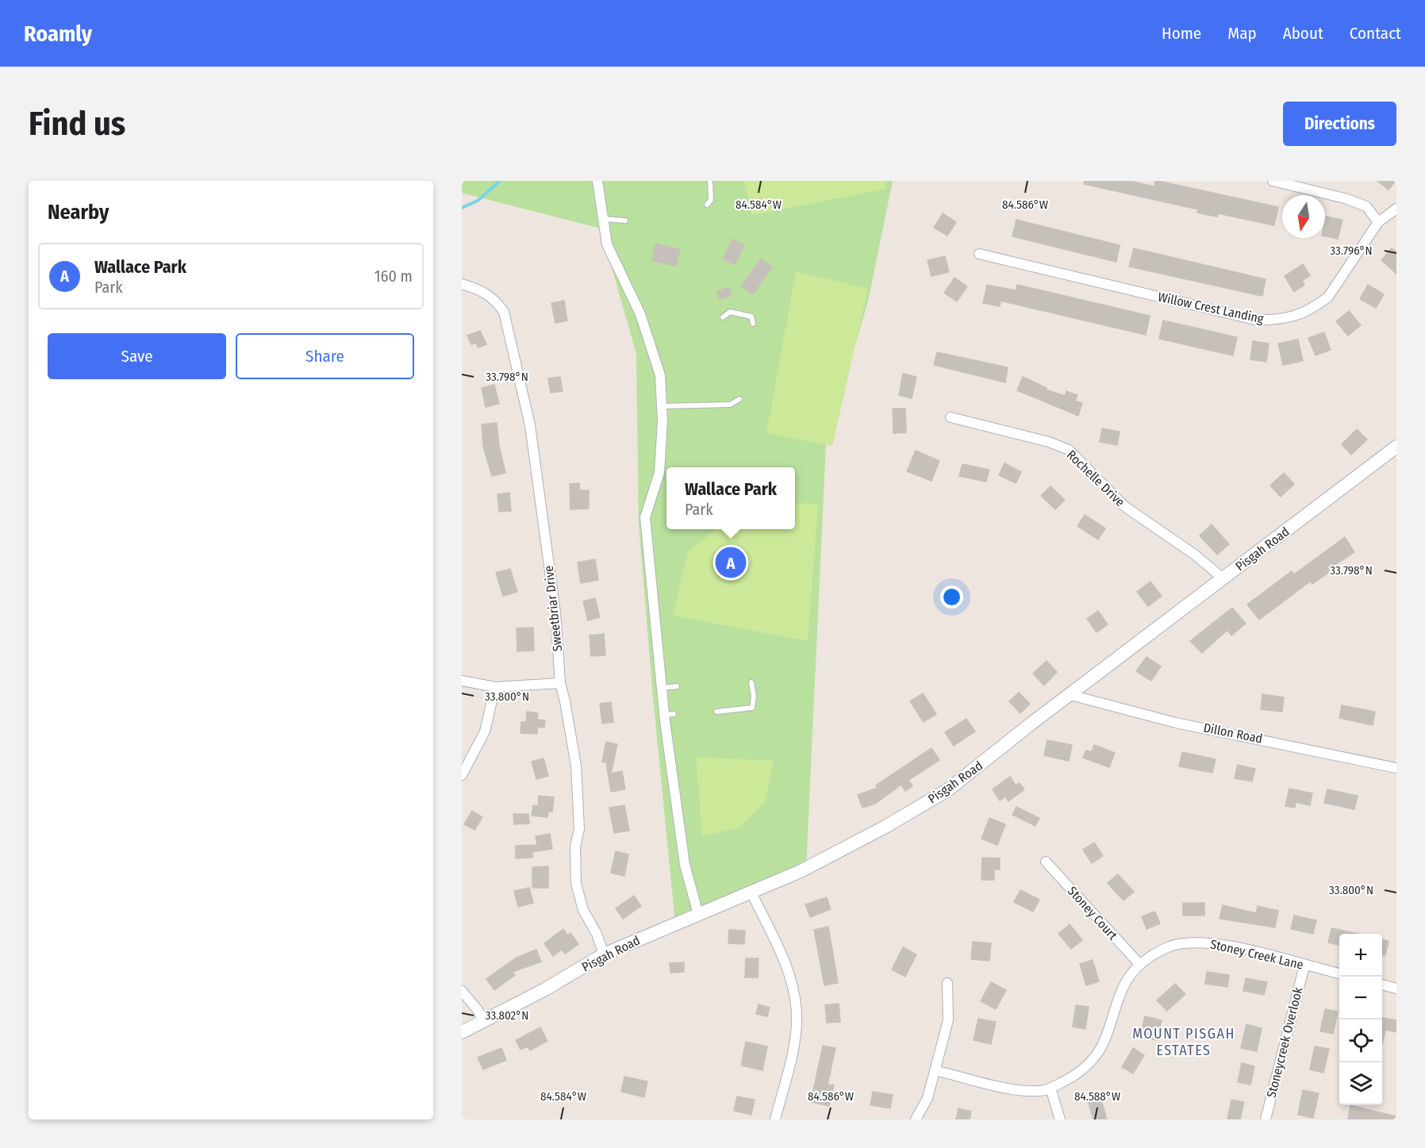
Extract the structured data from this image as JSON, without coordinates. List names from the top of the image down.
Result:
{
  "streets": {
    "street": [
      "Willow Crest Landing",
      "Rochelle Drive",
      "Pisgah Road",
      "Sweetbriar Drive",
      "Dillon Road",
      "Stoney Court",
      "Stoney Creek Lane",
      "Stoneycreek Overlook"
    ]
  },
  "crossings": [
    ["Rochelle Drive", "Pisgah Road"],
    ["Pisgah Road", "Sweetbriar Drive"],
    ["Pisgah Road", "Dillon Road"],
    ["Stoney Court", "Stoney Creek Lane"],
    ["Stoney Creek Lane", "Stoneycreek Overlook"]
  ],
  "districts": ["MOUNT PISGAH ESTATES"],
  "north": "bottom",
  "page": {
    "header": "Roamly",
    "nav": [
      "Home",
      "Map",
      "About",
      "Contact"
    ],
    "buttons": [
      "Directions",
      ["Save", "Share"]
    ],
    "title": "Find us",
    "heading": "Nearby",
    "list": [
      {
        "mark": "A",
        "name": "Wallace Park",
        "note": "Park",
        "value": "160 m"
      }
    ],
    "popup": ["Wallace Park", "Park"],
    "pins": "A",
    "map_buttons": ["+", "−"]
  },
  "coordinates": [
    "84.584°W",
    "84.586°W",
    "33.796°N",
    "33.798°N",
    "33.800°N",
    "33.802°N",
    "84.588°W"
  ]
}
